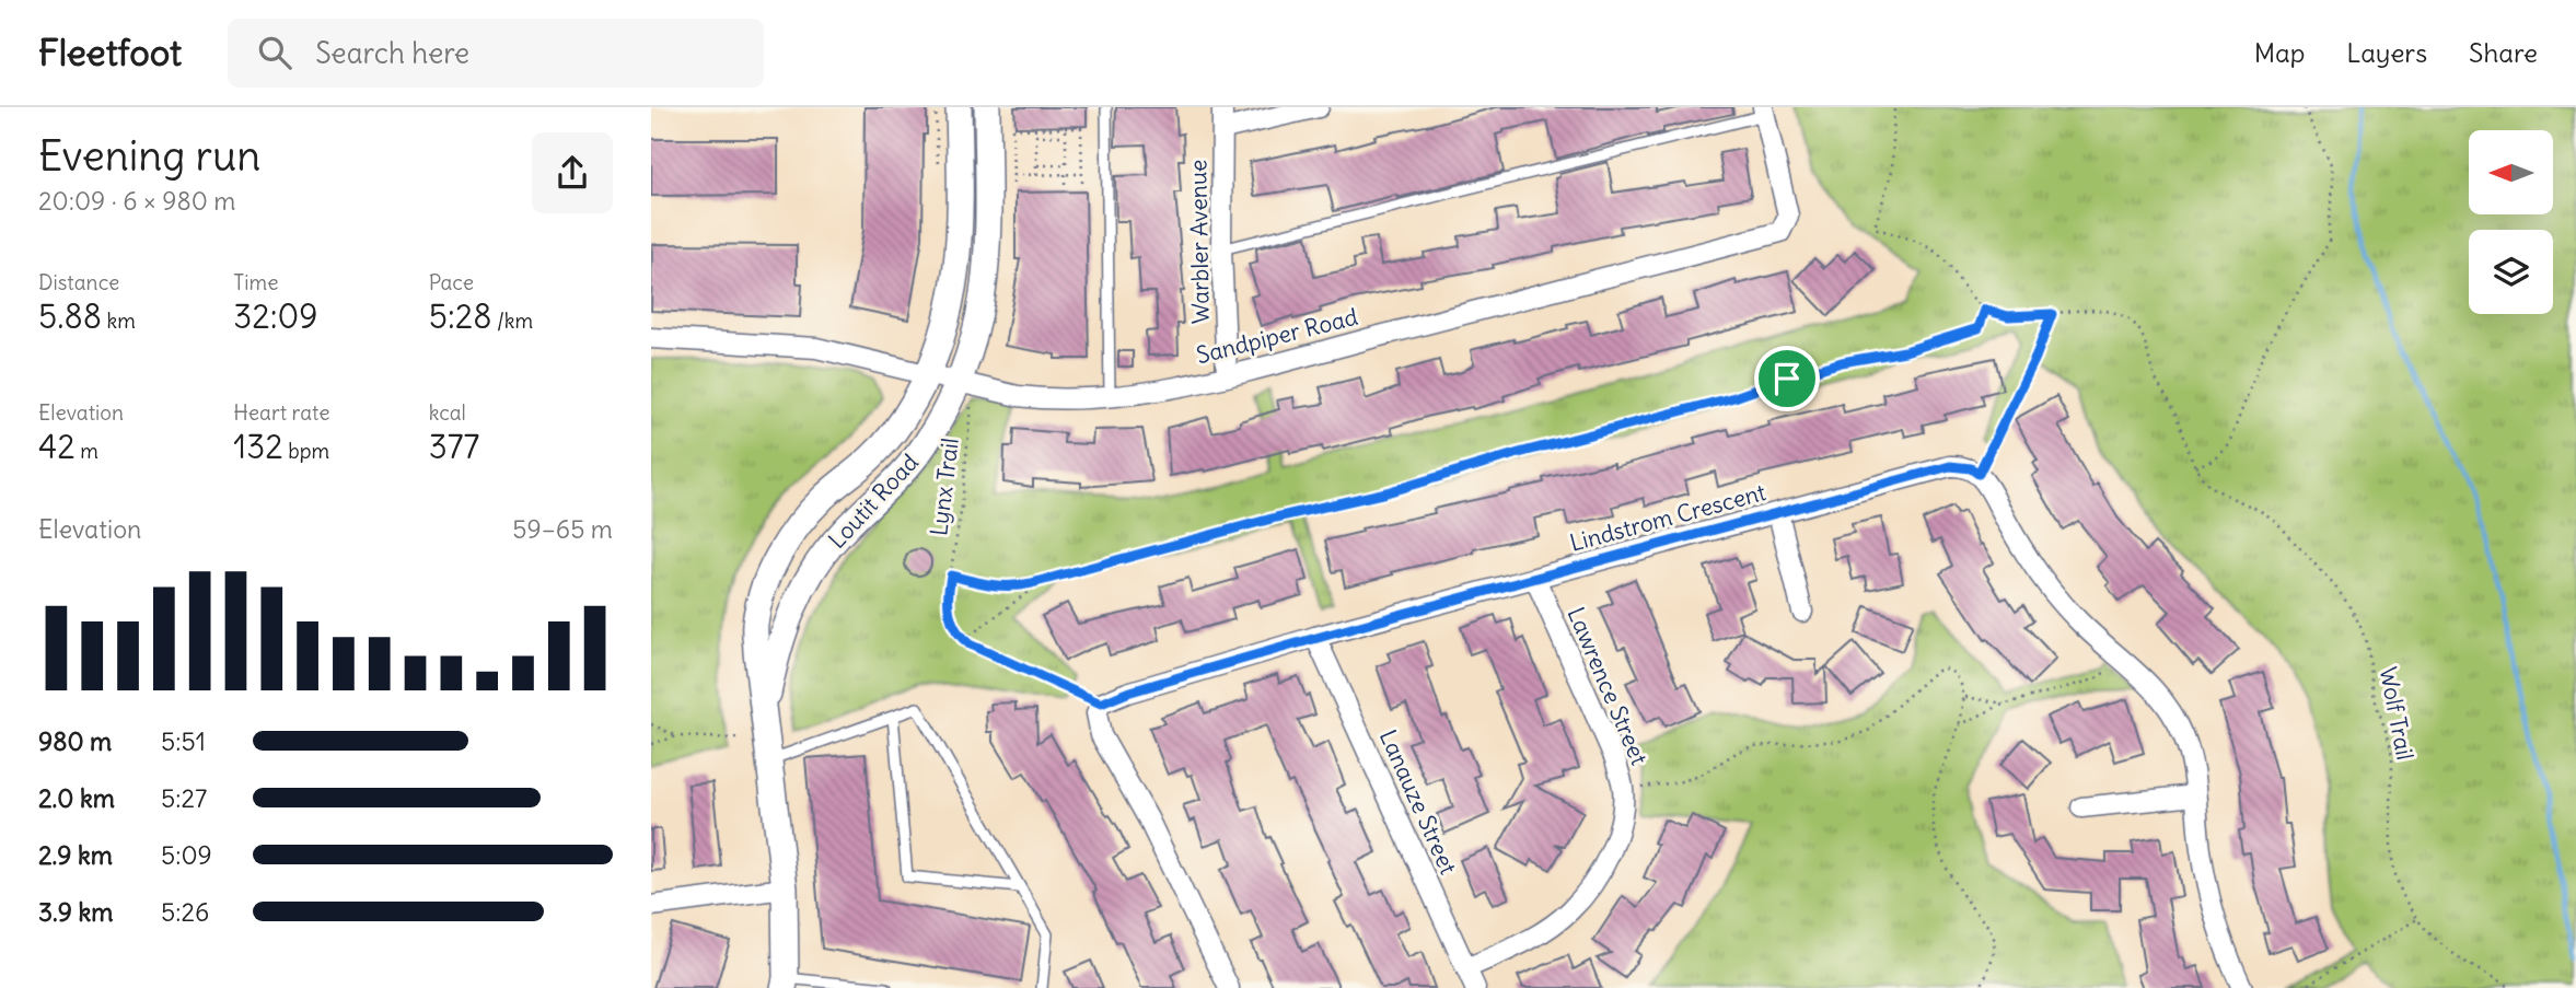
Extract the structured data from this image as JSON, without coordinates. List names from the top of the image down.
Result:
{
  "streets": {
    "street": [
      "Warbler Avenue",
      "Sandpiper Road",
      "Loutit Road",
      "Lindstrom Crescent",
      "Lawrence Street",
      "Lanauze Street"
    ],
    "path": ["Lynx Trail", "Wolf Trail"]
  },
  "crossings": [
    ["Warbler Avenue", "Sandpiper Road"],
    ["Sandpiper Road", "Lynx Trail"],
    ["Sandpiper Road", "Loutit Road"],
    ["Lynx Trail", "Loutit Road"],
    ["Lindstrom Crescent", "Lawrence Street"],
    ["Lindstrom Crescent", "Lanauze Street"],
    ["Lawrence Street", "Lanauze Street"]
  ],
  "north": "left",
  "page": {
    "header": "Fleetfoot",
    "search": "Search here",
    "nav": ["Map", "Layers", "Share"],
    "heading": ["Evening run", "20:09 · 6 × 980 m"],
    "stats": [
      ["Distance", "5.88 km"],
      ["Time", "32:09"],
      ["Pace", "5:28 /km"],
      ["Elevation", "42 m"],
      ["Heart rate", "132 bpm"],
      ["kcal", "377"]
    ],
    "chart": ["Elevation", "59–65 m"],
    "list": [
      {
        "name": "980 m",
        "note": "5:51"
      },
      {
        "name": "2.0 km",
        "note": "5:27"
      },
      {
        "name": "2.9 km",
        "note": "5:09"
      },
      {
        "name": "3.9 km",
        "note": "5:26"
      }
    ]
  }
}
